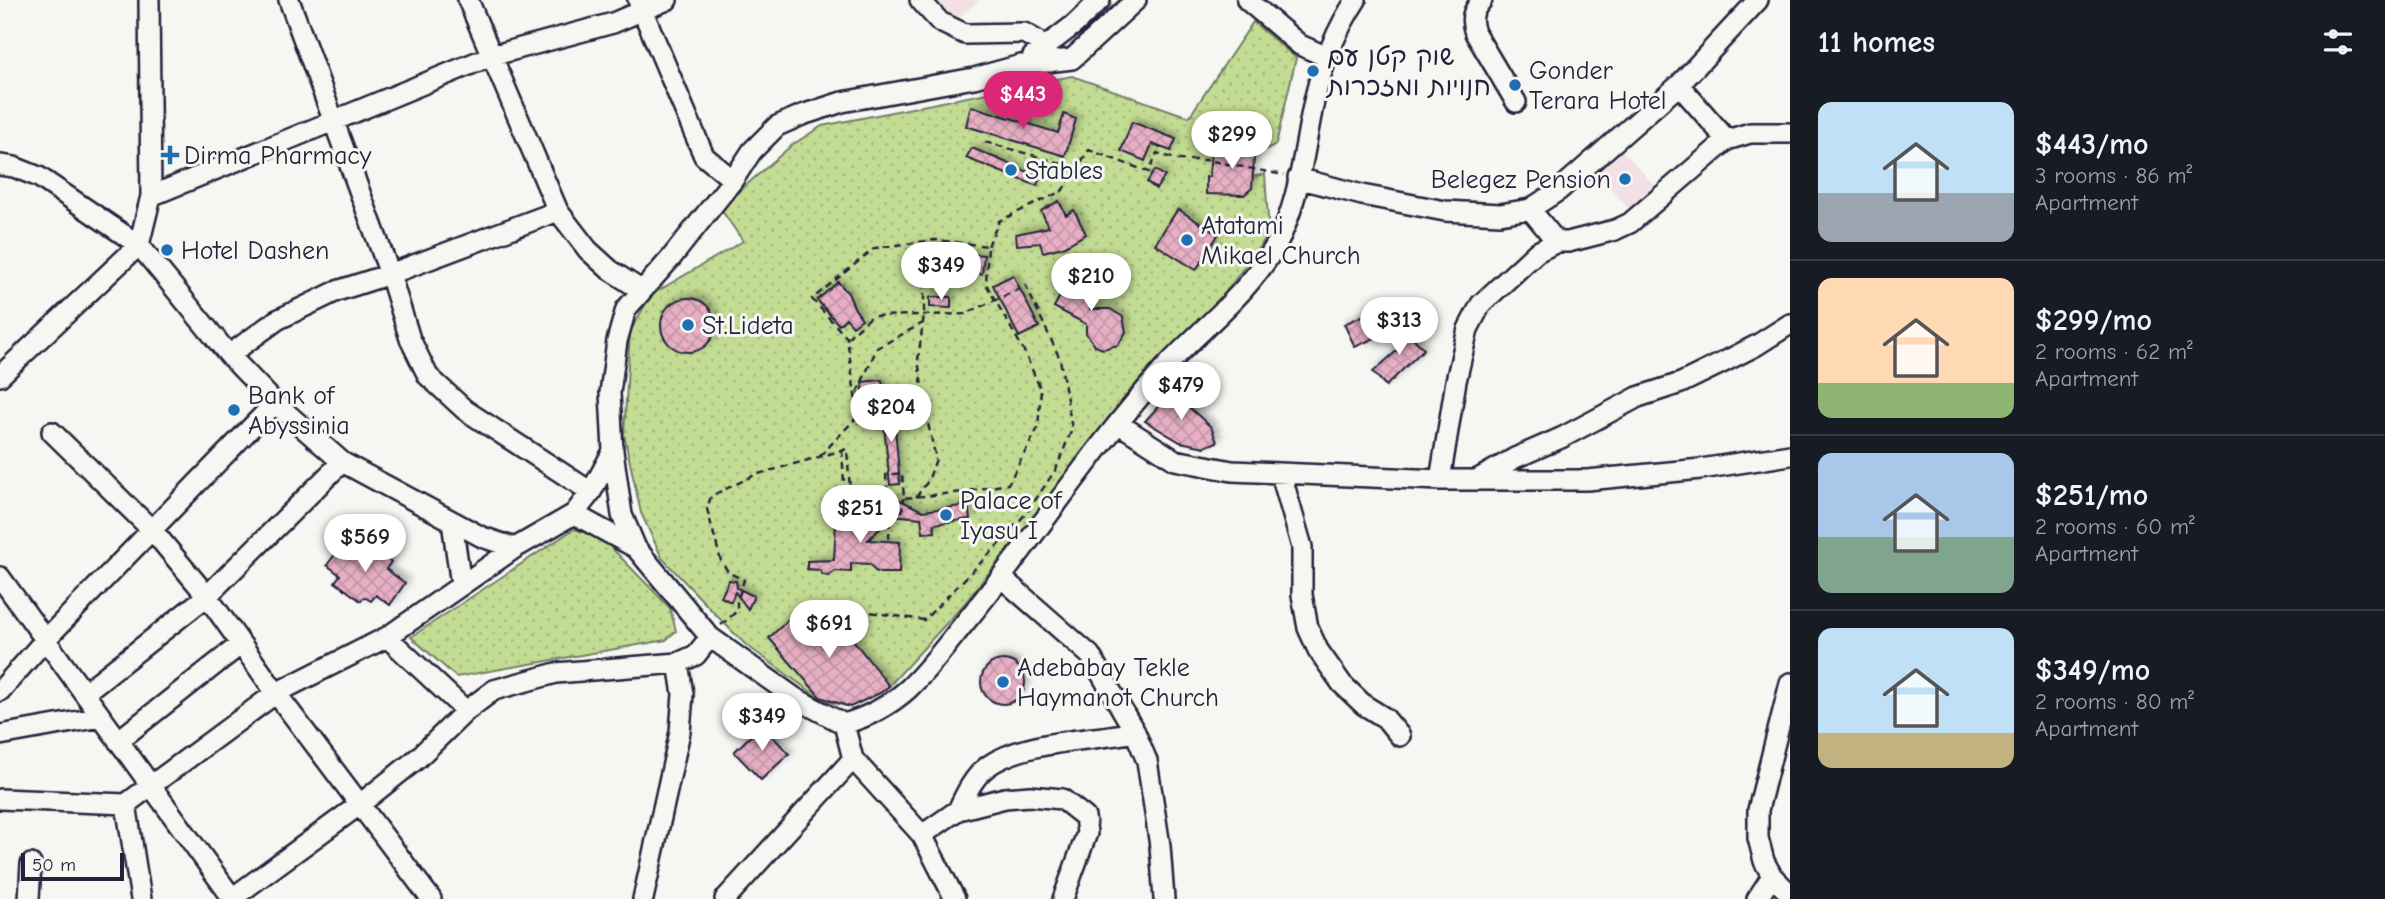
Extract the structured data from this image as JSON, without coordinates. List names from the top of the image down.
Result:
{
  "places": {
    "other": [
      "שוק קטן עם חנויות ומזכרות",
      "Gonder Terara Hotel",
      "Stables",
      "Belegez Pension",
      "Atatami Mikael Church",
      "Hotel Dashen",
      "St.Lideta",
      "Bank of Abyssinia",
      "Palace of Iyasu I",
      "Adebabay Tekle Haymanot Church"
    ],
    "health": ["Dirma Pharmacy"]
  },
  "scale_bar": "50 m",
  "page": {
    "heading": "11 homes",
    "price": [
      "$443",
      "$299",
      "$349",
      "$210",
      "$313",
      "$479",
      "$204",
      "$251",
      "$569",
      "$691",
      "$349"
    ],
    "list": [
      {
        "name": "$443/mo",
        "note": "3 rooms · 86 m² · Apartment"
      },
      {
        "name": "$299/mo",
        "note": "2 rooms · 62 m² · Apartment"
      },
      {
        "name": "$251/mo",
        "note": "2 rooms · 60 m² · Apartment"
      },
      {
        "name": "$349/mo",
        "note": "2 rooms · 80 m² · Apartment"
      }
    ],
    "scale": "50 m"
  }
}
